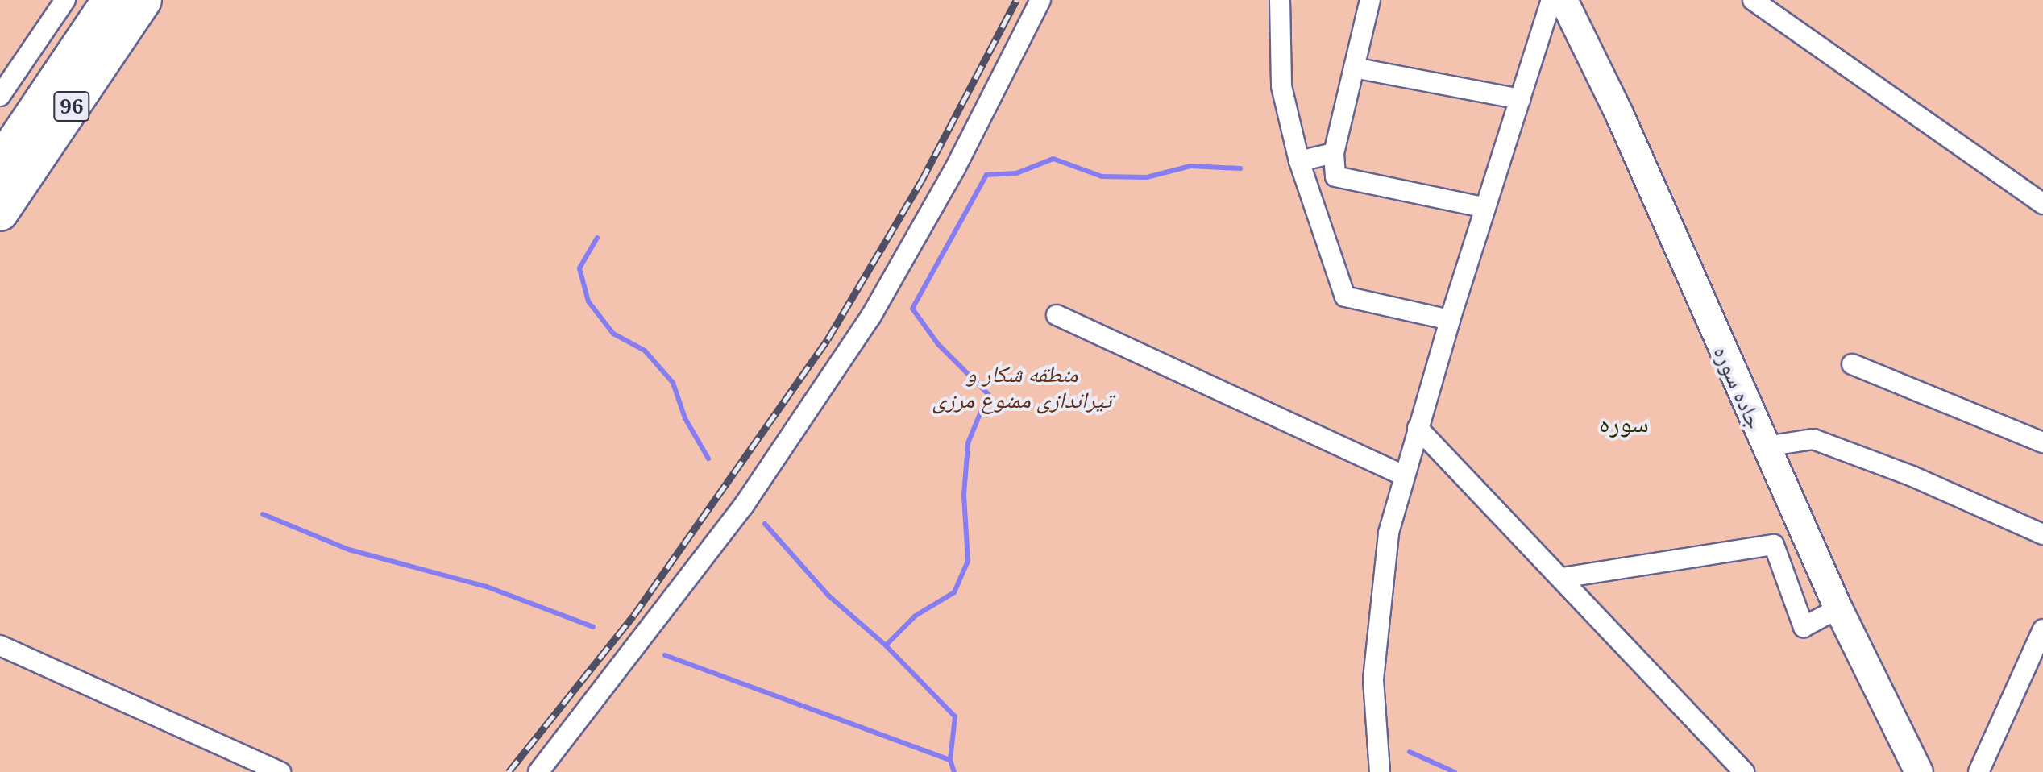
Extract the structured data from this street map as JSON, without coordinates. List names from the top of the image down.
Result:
{
  "streets": {
    "highway": ["96"],
    "main road": ["جاده سوره"]
  },
  "districts": ["سوره"],
  "parks": ["منطقه شکار و تیراندازی ممنوع مرزی"]
}
